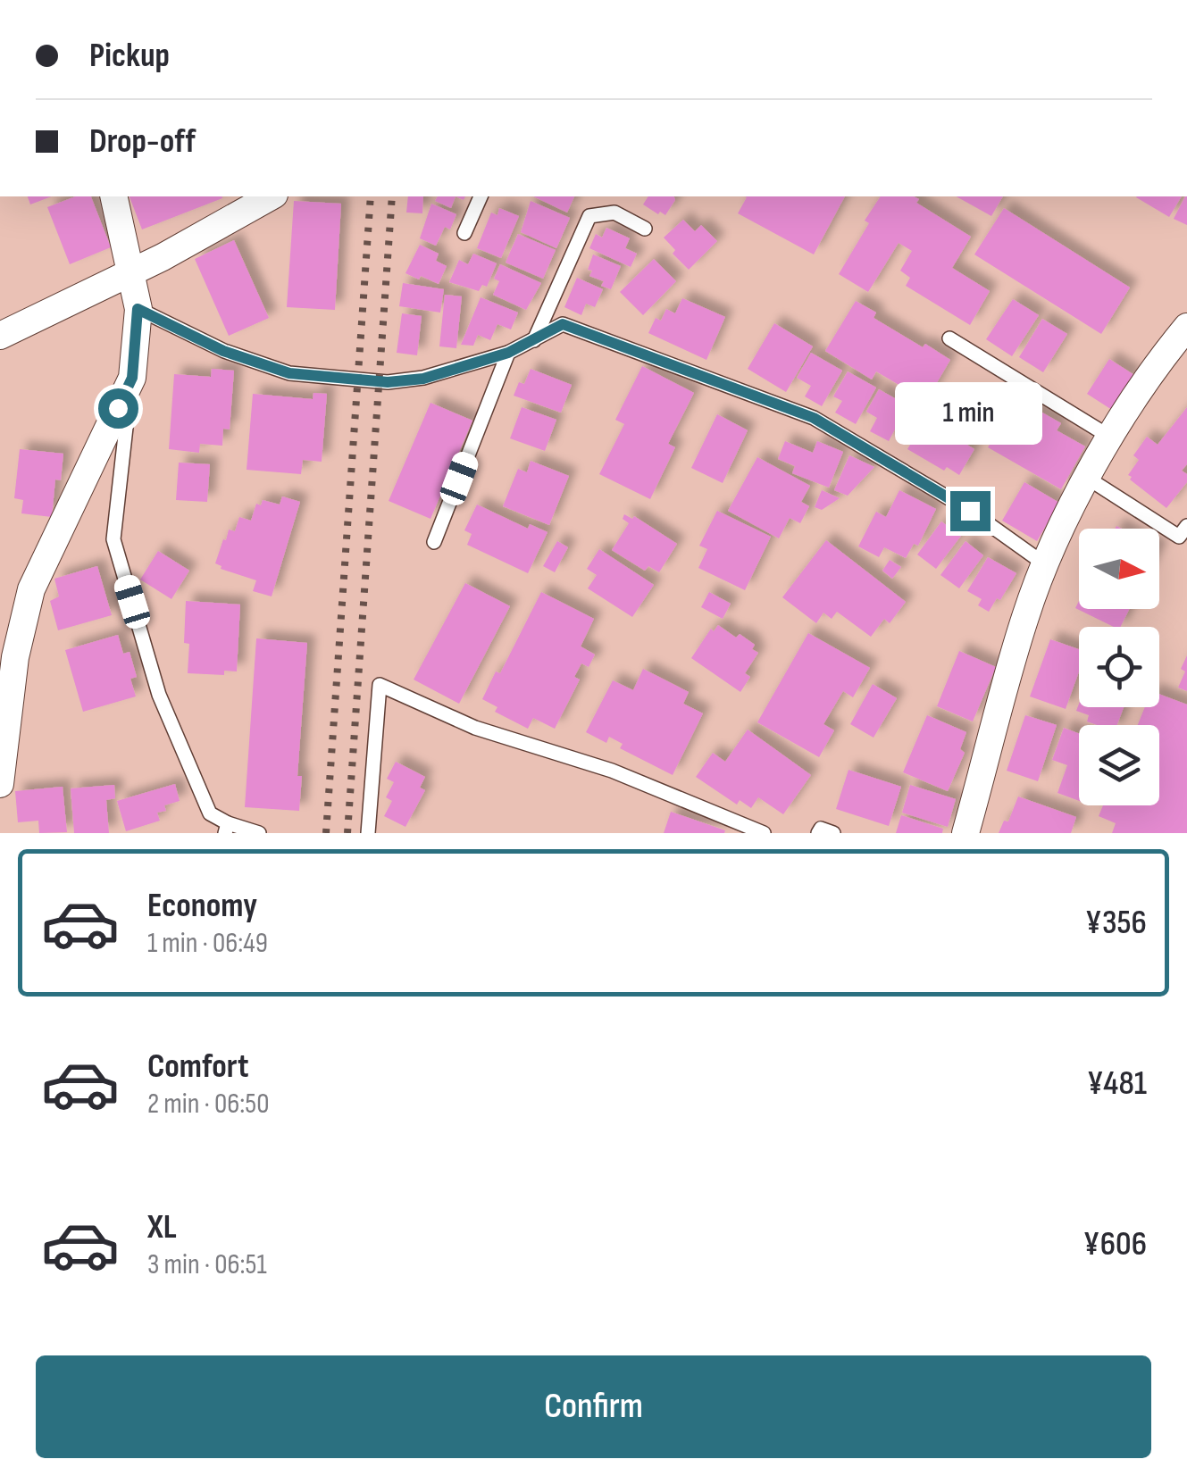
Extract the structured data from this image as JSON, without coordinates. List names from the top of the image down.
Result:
{
  "north": "right",
  "page": {
    "banner": ["Pickup", "Drop-off"],
    "bubble": "1 min",
    "list": [
      {
        "name": "Economy",
        "note": "1 min · 06:49",
        "value": "¥356"
      },
      {
        "name": "Comfort",
        "note": "2 min · 06:50",
        "value": "¥481"
      },
      {
        "name": "XL",
        "note": "3 min · 06:51",
        "value": "¥606"
      }
    ],
    "buttons": "Confirm"
  }
}
